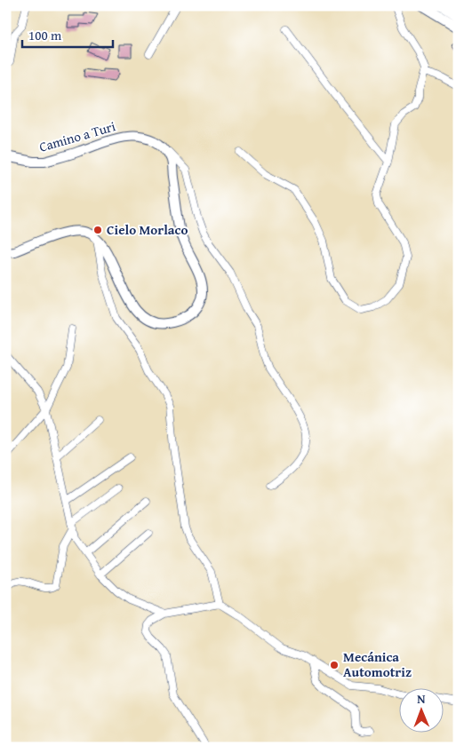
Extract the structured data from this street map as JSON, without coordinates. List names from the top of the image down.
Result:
{
  "streets": {
    "main road": ["Camino a Turi"]
  },
  "places": ["Cielo Morlaco", "Mecánica Automotriz"],
  "scale_bar": "100 m",
  "north": "top"
}
